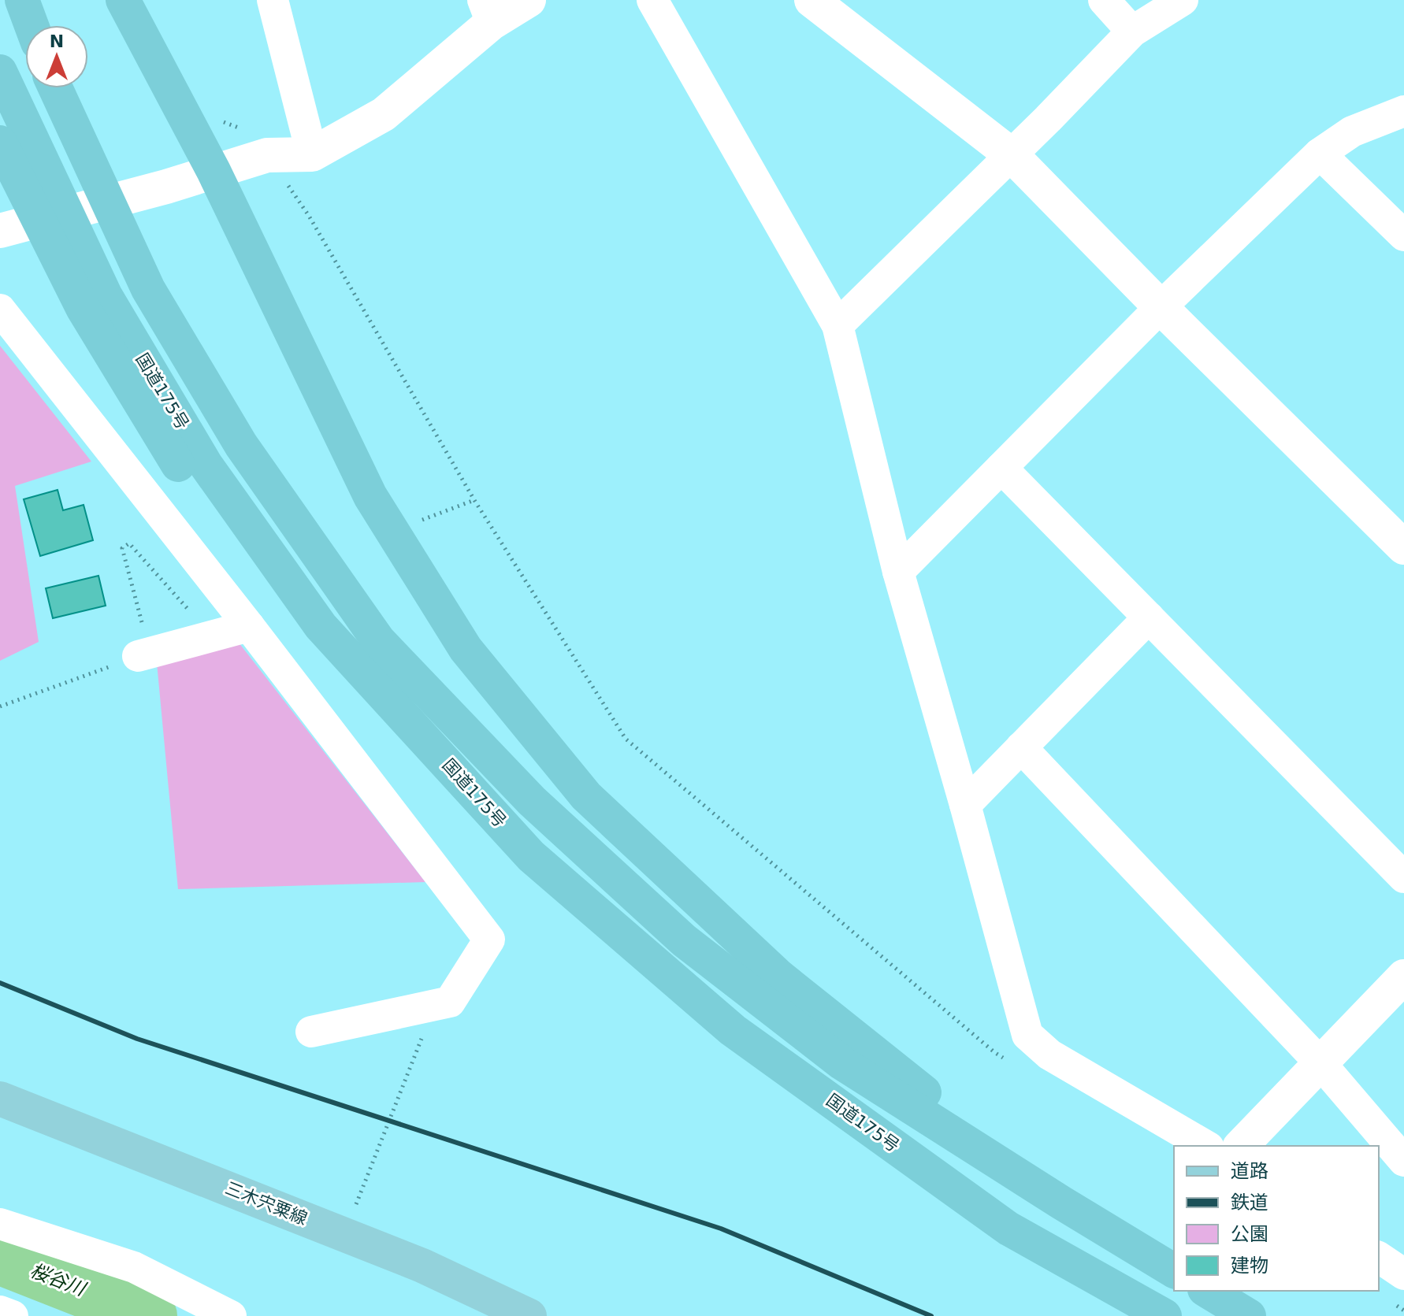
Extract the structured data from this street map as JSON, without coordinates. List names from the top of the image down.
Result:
{
  "streets": {
    "highway": ["国道175号"],
    "main road": ["三木宍粟線"]
  },
  "water": ["桜谷川"],
  "legend": [
    "道路",
    "鉄道",
    "公園",
    "建物"
  ],
  "north": "top"
}
